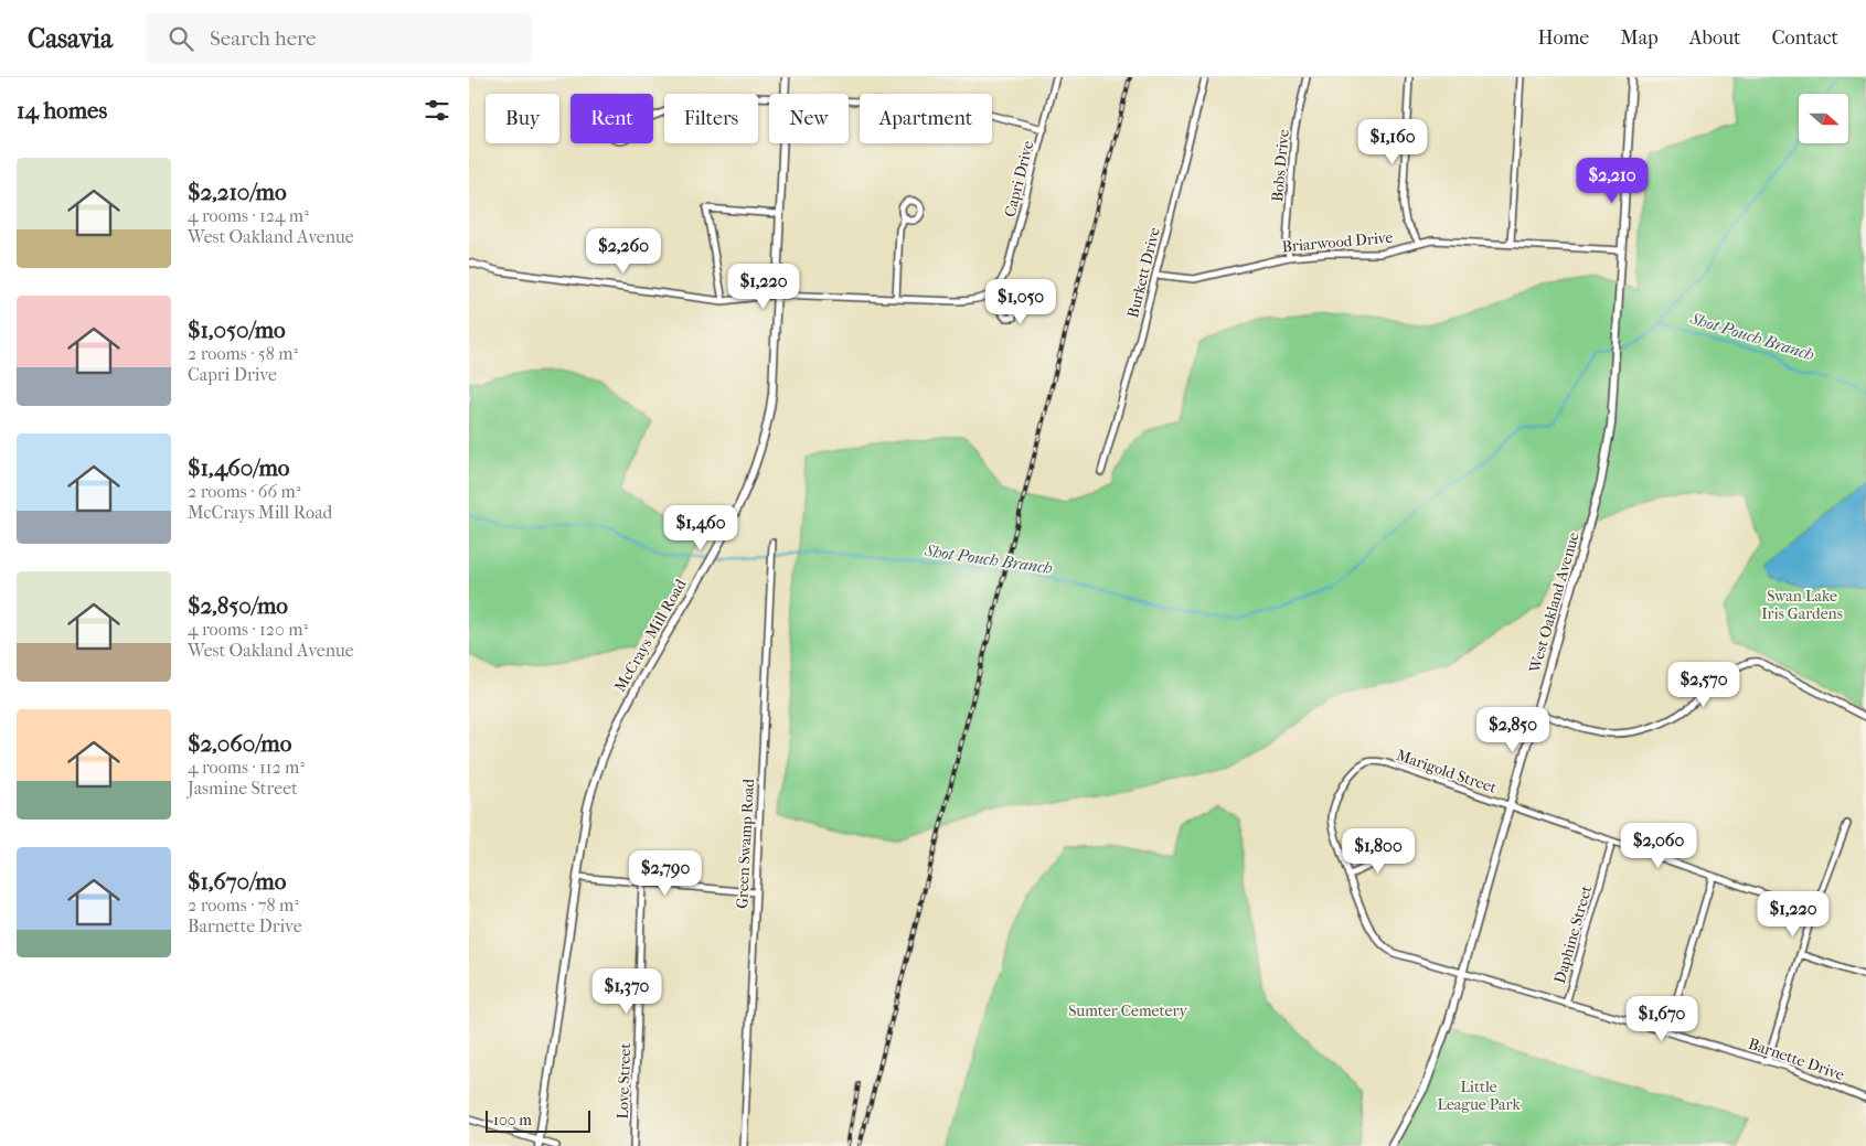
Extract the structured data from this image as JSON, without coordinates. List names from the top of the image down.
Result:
{
  "streets": {
    "street": [
      "Bobs Drive",
      "Capri Drive",
      "Briarwood Drive",
      "Burkett Drive",
      "West Oakland Avenue",
      "McCrays Mill Road",
      "Marigold Street",
      "Green Swamp Road",
      "Daphine Street",
      "Barnette Drive",
      "Love Street"
    ]
  },
  "crossings": [
    ["Bobs Drive", "Briarwood Drive"],
    ["Briarwood Drive", "Burkett Drive"],
    ["Briarwood Drive", "West Oakland Avenue"],
    ["West Oakland Avenue", "Marigold Street"],
    ["West Oakland Avenue", "Barnette Drive"],
    ["Marigold Street", "Daphine Street"],
    ["Marigold Street", "Barnette Drive"],
    ["Daphine Street", "Barnette Drive"]
  ],
  "water": ["Shot Pouch Branch"],
  "parks": ["Swan Lake Iris Gardens", "Sumter Cemetery", "Little League Park"],
  "scale_bar": "100 m",
  "north": "right",
  "page": {
    "header": "Casavia",
    "search": "Search here",
    "nav": [
      "Home",
      "Map",
      "About",
      "Contact"
    ],
    "heading": "14 homes",
    "chip": [
      "Buy",
      "Rent",
      "Filters",
      "New",
      "Apartment"
    ],
    "price": [
      "$1,160",
      "$2,210",
      "$2,260",
      "$1,220",
      "$1,050",
      "$1,460",
      "$2,570",
      "$2,850",
      "$2,060",
      "$1,800",
      "$2,790",
      "$1,220",
      "$1,370",
      "$1,670"
    ],
    "list": [
      {
        "name": "$2,210/mo",
        "note": "4 rooms · 124 m² · West Oakland Avenue"
      },
      {
        "name": "$1,050/mo",
        "note": "2 rooms · 58 m² · Capri Drive"
      },
      {
        "name": "$1,460/mo",
        "note": "2 rooms · 66 m² · McCrays Mill Road"
      },
      {
        "name": "$2,850/mo",
        "note": "4 rooms · 120 m² · West Oakland Avenue"
      },
      {
        "name": "$2,060/mo",
        "note": "4 rooms · 112 m² · Jasmine Street"
      },
      {
        "name": "$1,670/mo",
        "note": "2 rooms · 78 m² · Barnette Drive"
      }
    ],
    "scale": "100 m"
  }
}
